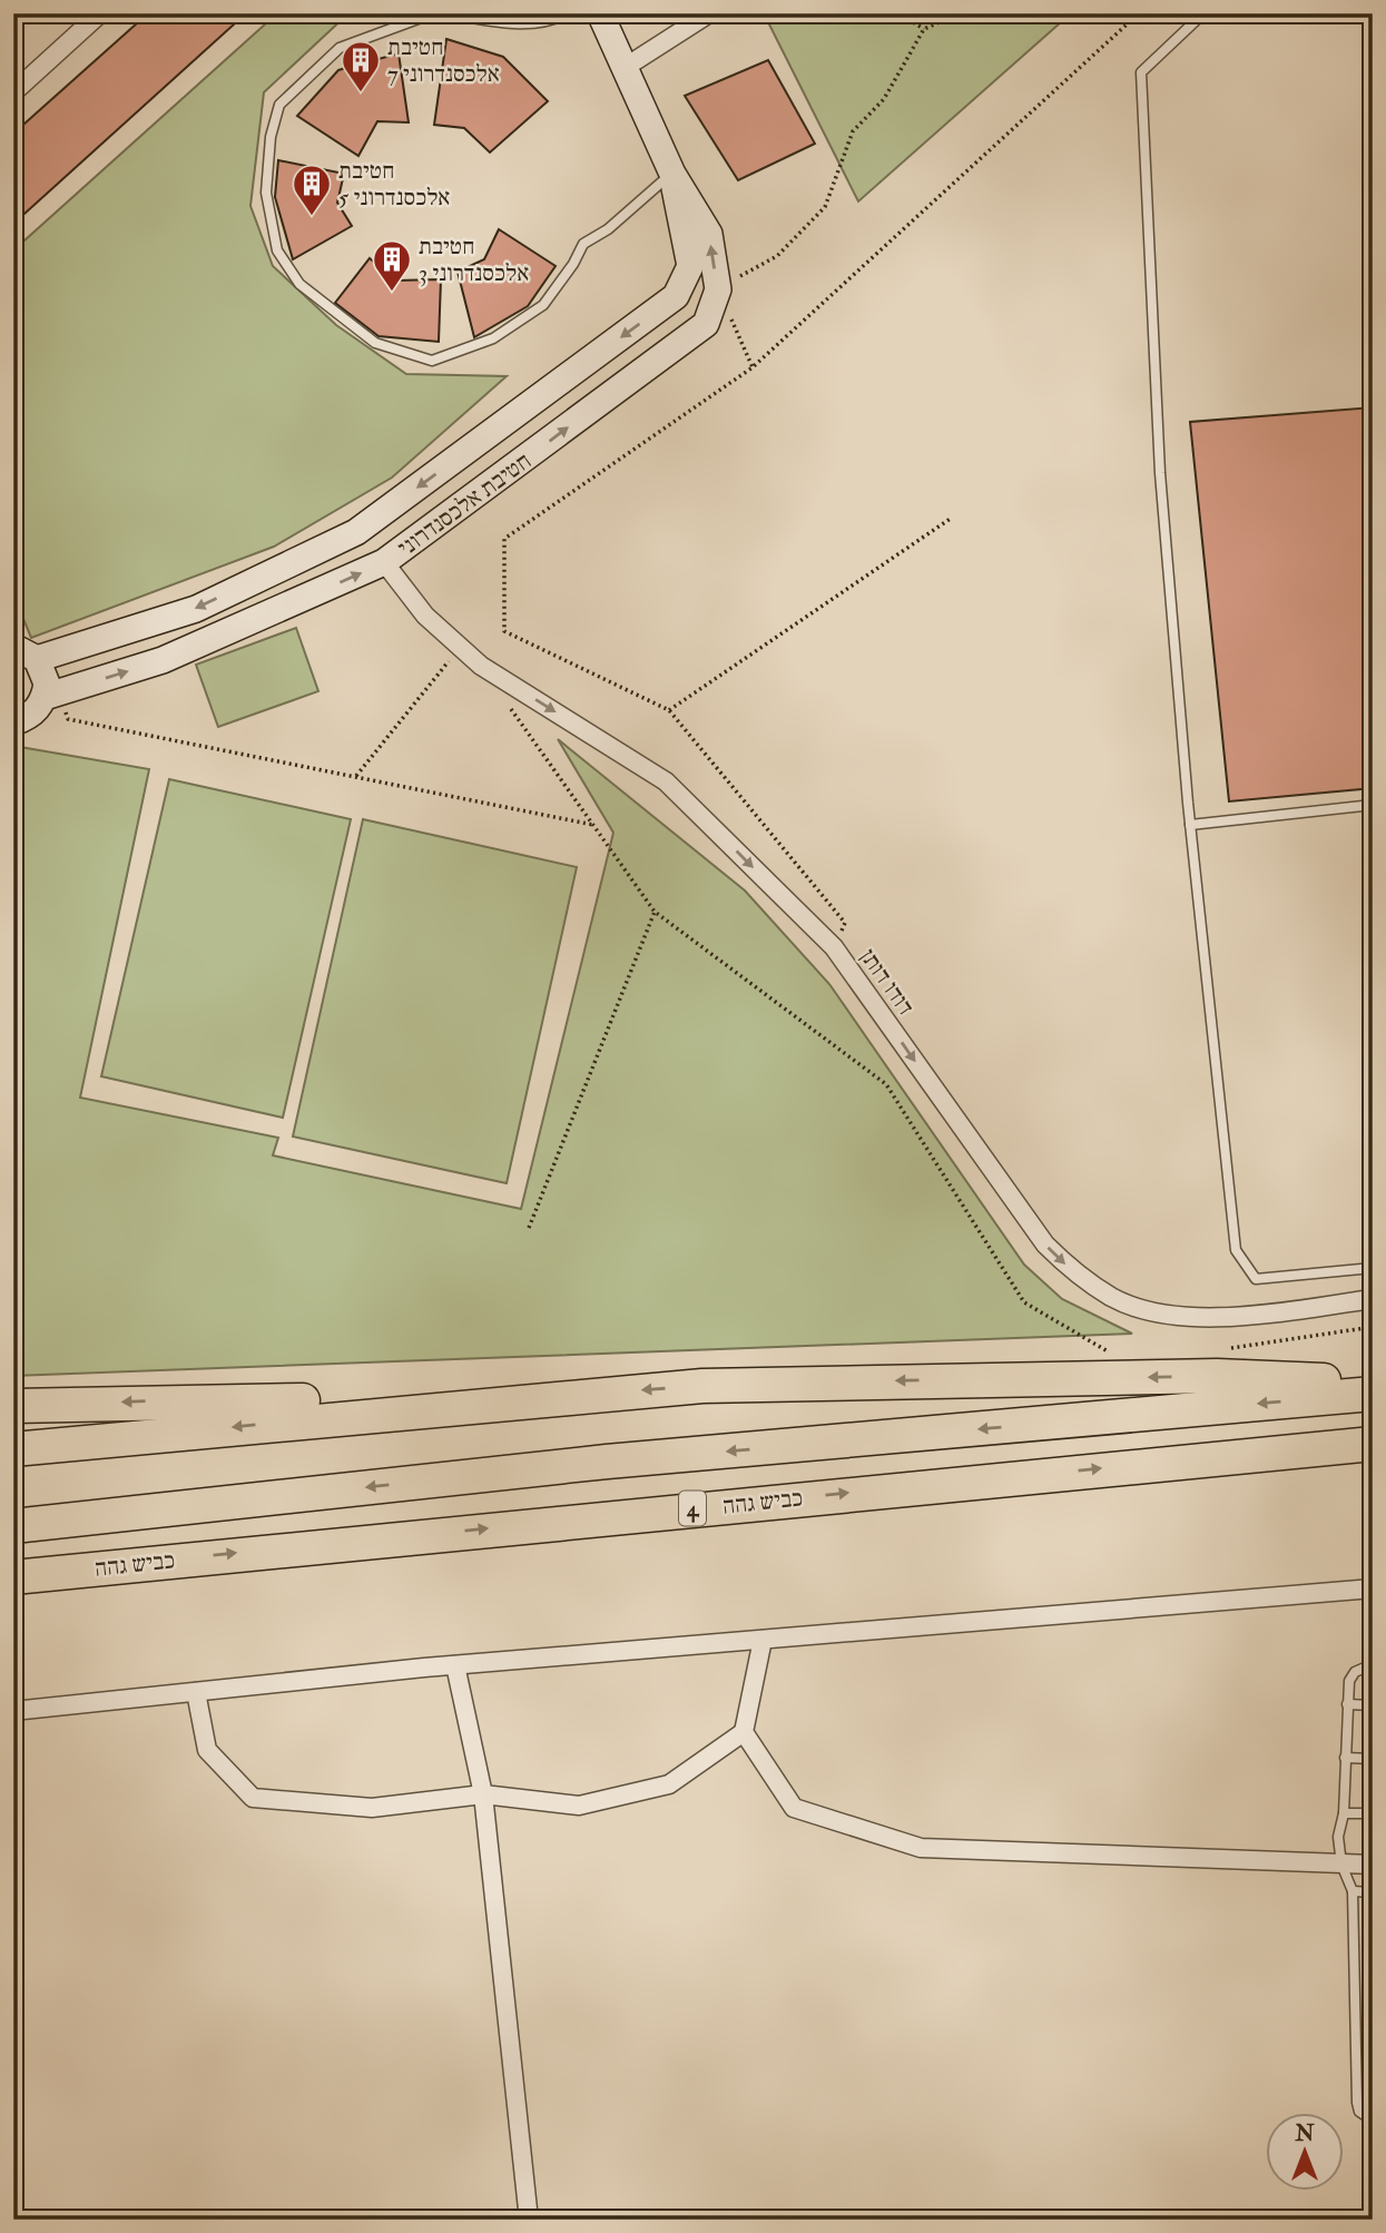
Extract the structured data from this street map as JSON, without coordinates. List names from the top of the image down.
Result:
{
  "streets": {
    "highway": ["כביש גהה", "4"],
    "street": ["חטיבת אלכסנדרוני", "דודו דותן"]
  },
  "crossings": [
    ["חטיבת אלכסנדרוני", "דודו דותן"]
  ],
  "one_way": ["דודו דותן"],
  "places": {
    "building": ["חטיבת אלכסנדרוני 7", "חטיבת אלכסנדרוני 5", "חטיבת אלכסנדרוני 3"]
  },
  "north": "top"
}
